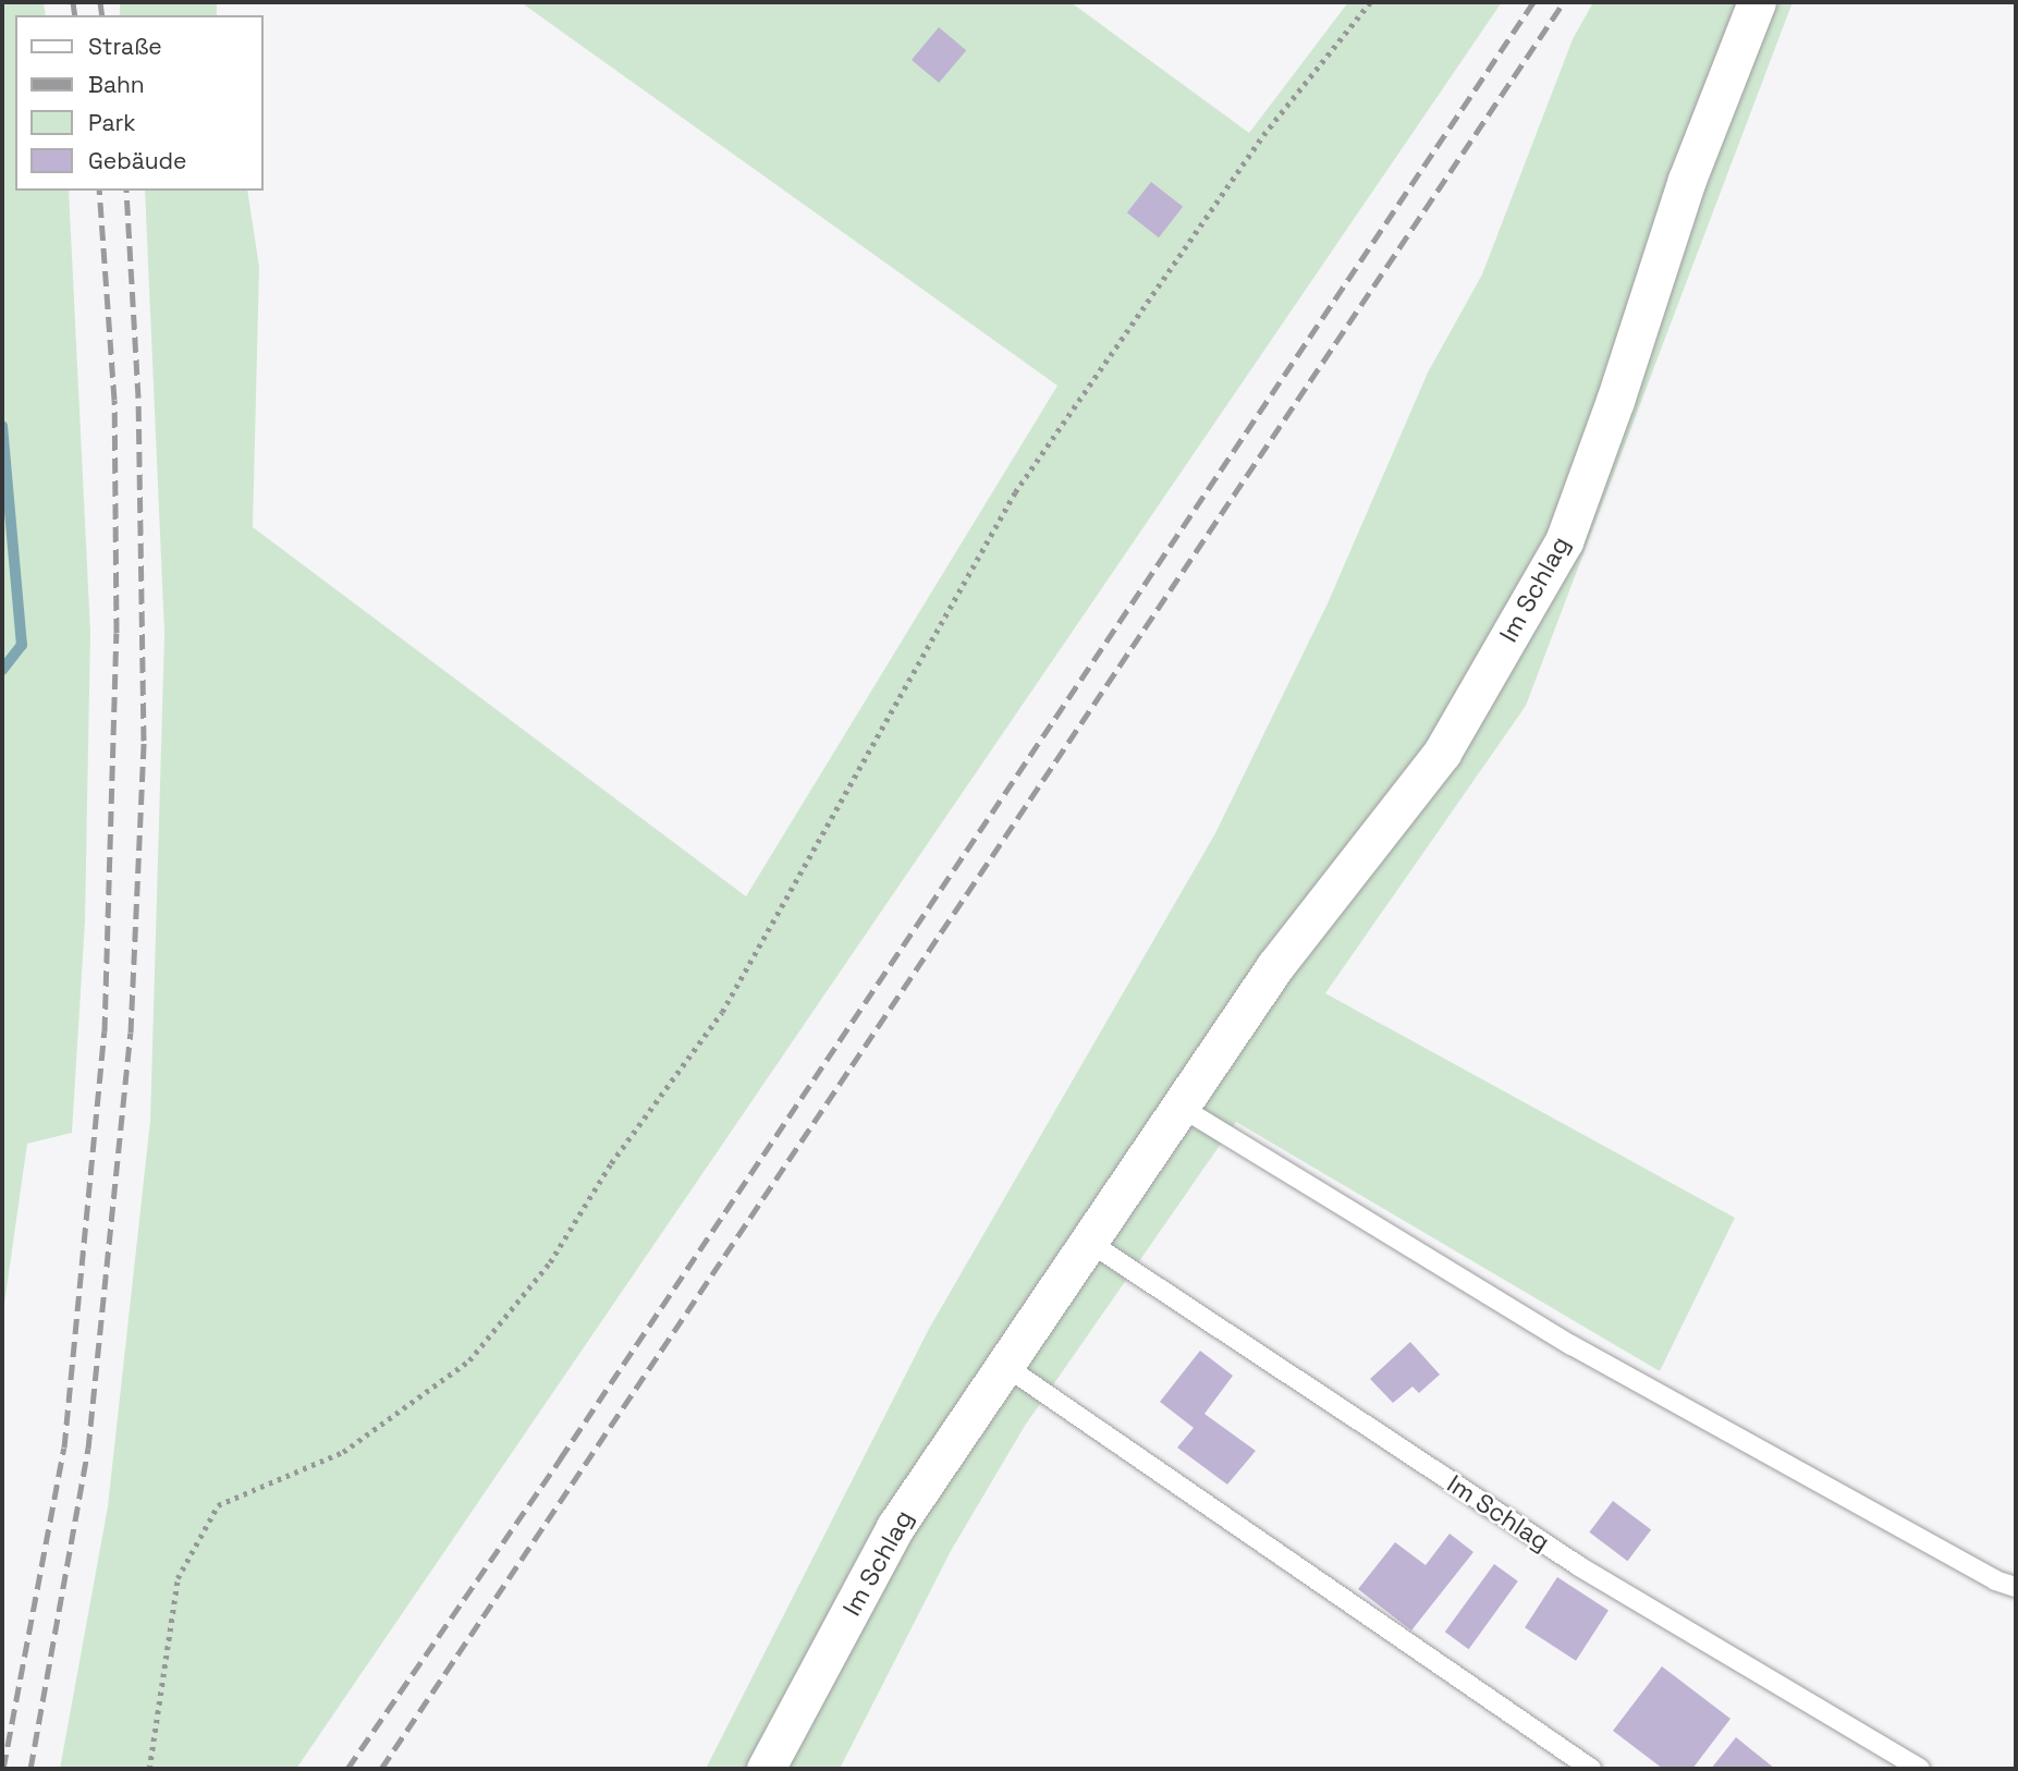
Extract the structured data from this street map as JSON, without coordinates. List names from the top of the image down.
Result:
{
  "streets": {
    "street": ["Im Schlag"]
  },
  "legend": [
    "Straße",
    "Bahn",
    "Park",
    "Gebäude"
  ]
}
